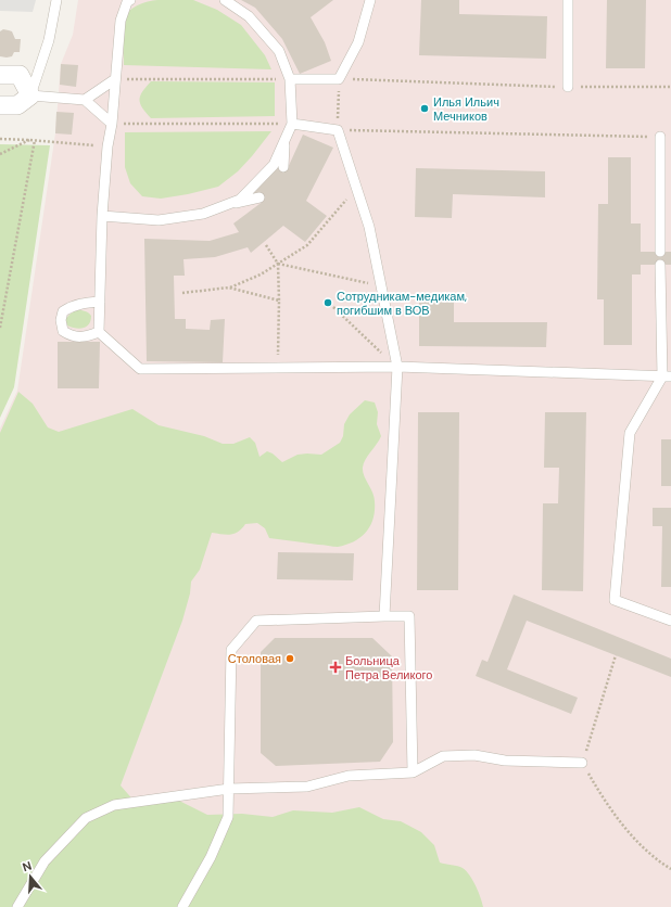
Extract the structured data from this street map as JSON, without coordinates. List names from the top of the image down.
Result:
{
  "places": {
    "other": ["Илья Ильич Мечников", "Сотрудникам-медикам, погибшим в ВОВ", "Столовая"],
    "health": ["Больница Петра Великого"]
  },
  "north": "top"
}
